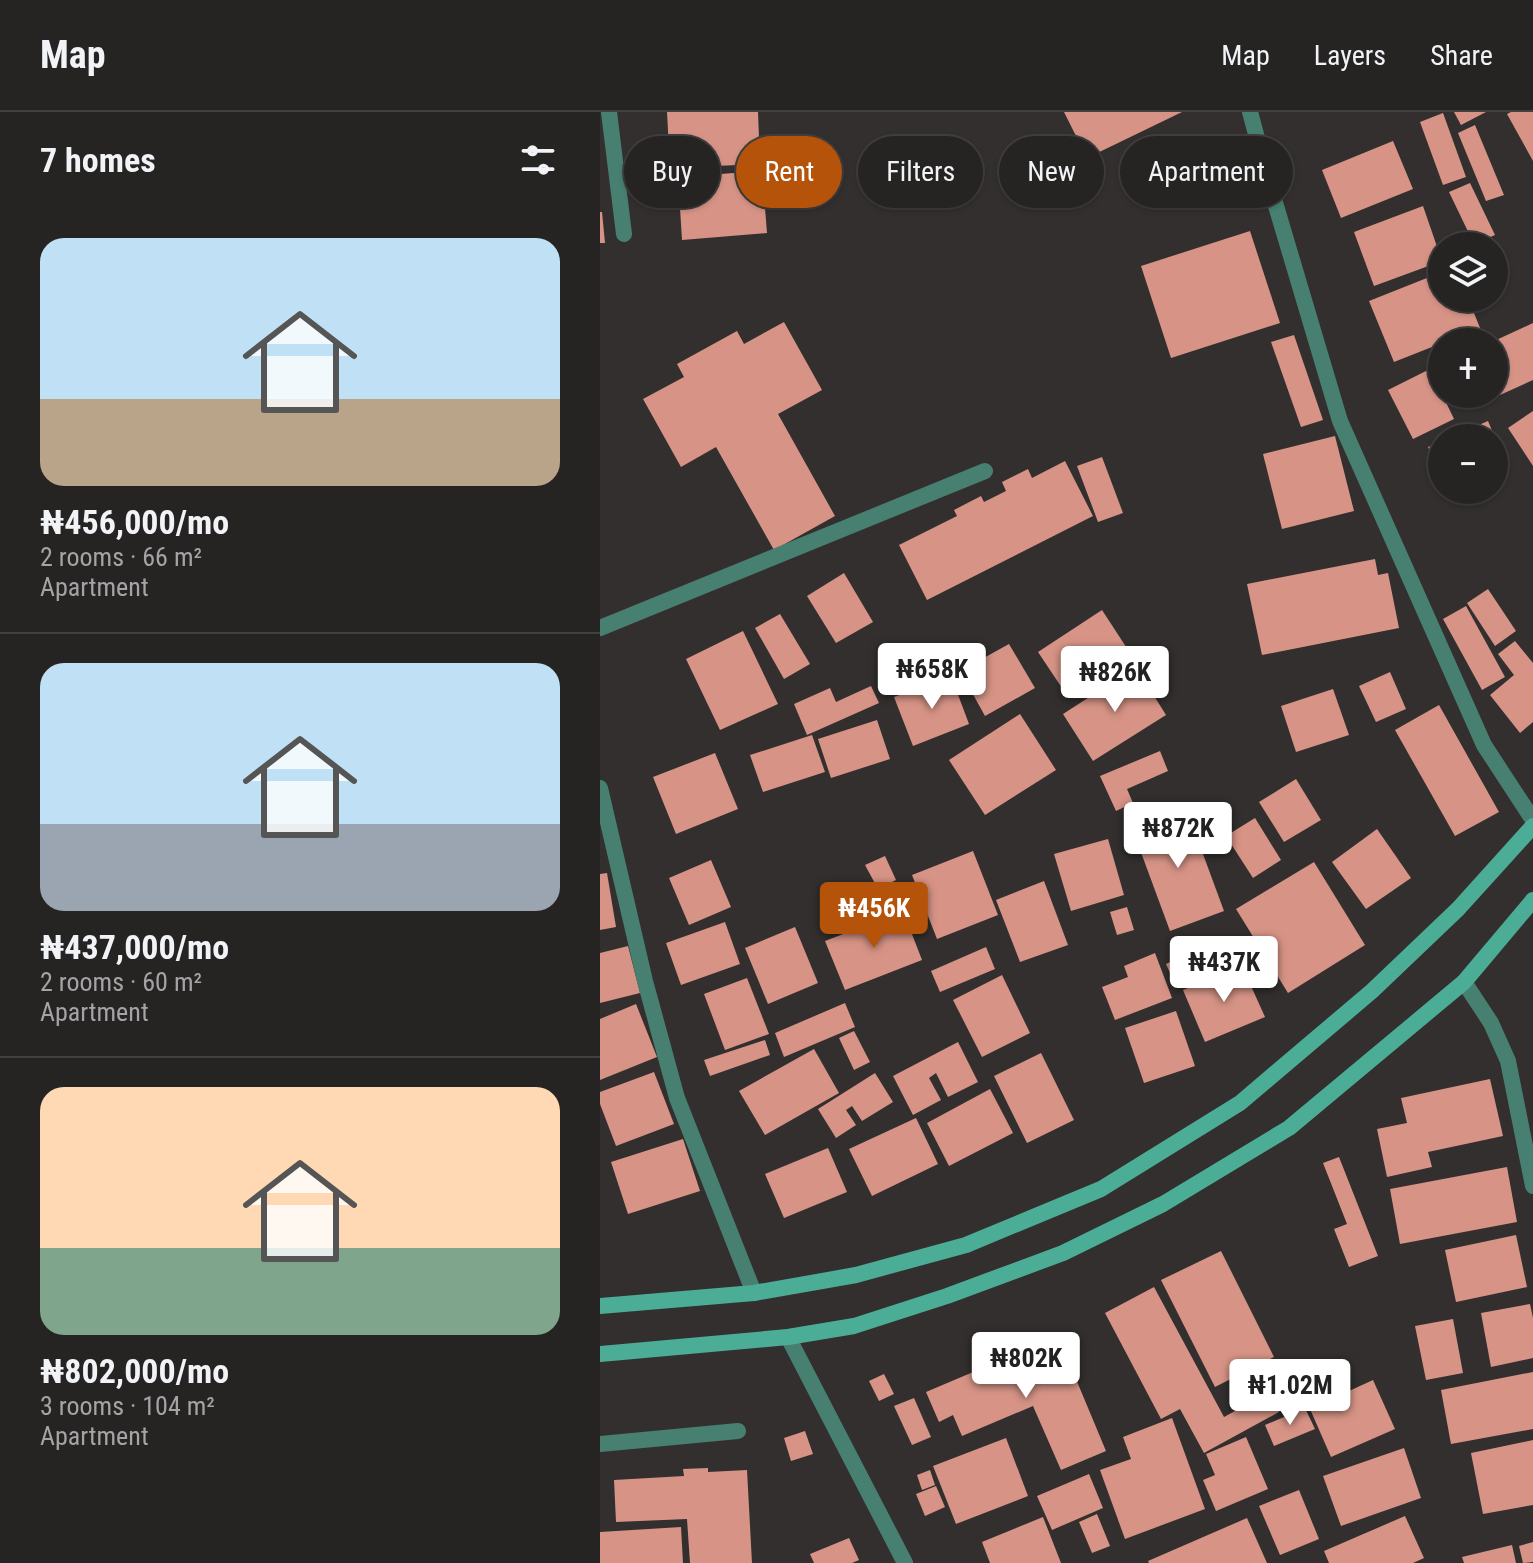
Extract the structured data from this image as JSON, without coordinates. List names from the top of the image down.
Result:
{
  "page": {
    "header": "Map",
    "nav": ["Map", "Layers", "Share"],
    "heading": "7 homes",
    "chip": [
      "Buy",
      "Rent",
      "Filters",
      "New",
      "Apartment"
    ],
    "list": [
      {
        "name": "₦456,000/mo",
        "note": "2 rooms · 66 m² · Apartment"
      },
      {
        "name": "₦437,000/mo",
        "note": "2 rooms · 60 m² · Apartment"
      },
      {
        "name": "₦802,000/mo",
        "note": "3 rooms · 104 m² · Apartment"
      }
    ],
    "map_buttons": ["+", "−"],
    "price": [
      "₦658K",
      "₦826K",
      "₦872K",
      "₦456K",
      "₦437K",
      "₦802K",
      "₦1.02M"
    ]
  }
}
